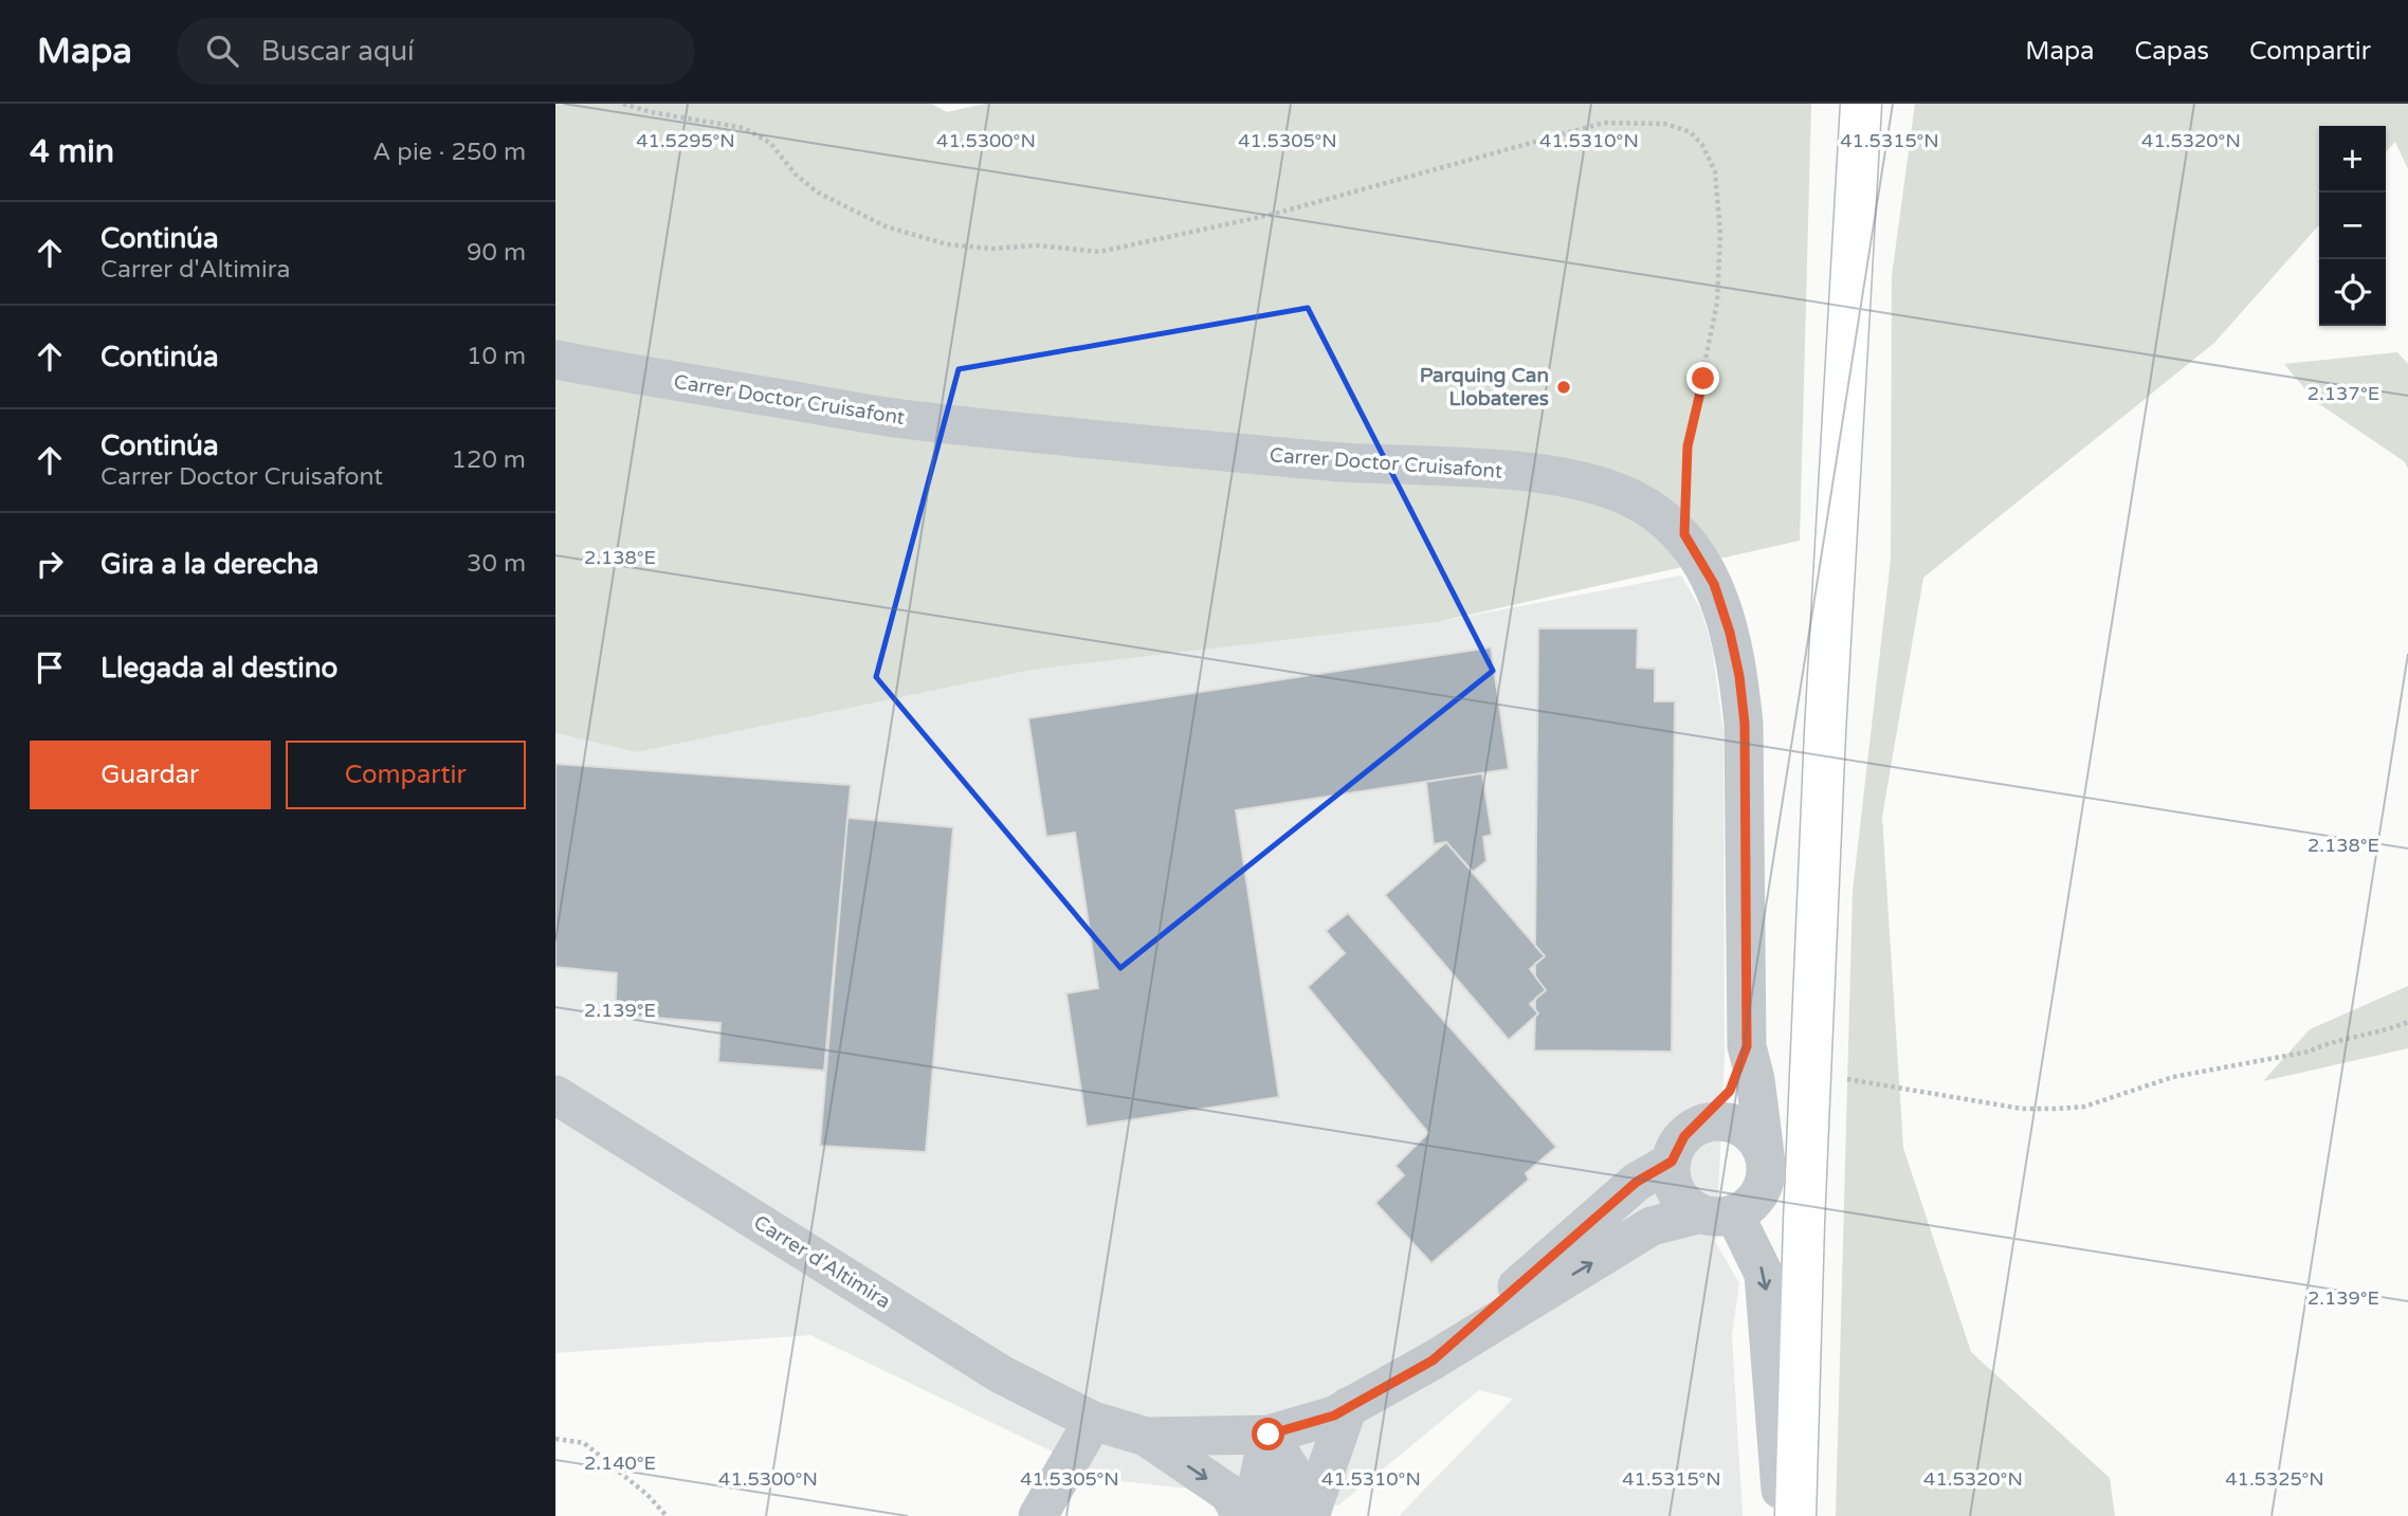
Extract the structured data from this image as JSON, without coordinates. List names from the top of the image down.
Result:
{
  "streets": {
    "street": ["Carrer Doctor Cruisafont", "Carrer d'Altimira"]
  },
  "crossings": [
    ["Carrer Doctor Cruisafont", "Carrer d'Altimira"]
  ],
  "places": ["Parquing Can Llobateres"],
  "page": {
    "header": "Mapa",
    "search": "Buscar aquí",
    "nav": ["Mapa", "Capas", "Compartir"],
    "heading": ["4 min", "A pie · 250 m"],
    "map_buttons": ["+", "−"],
    "list": [
      ["Continúa", "Carrer d'Altimira", "90 m"],
      ["Continúa", "10 m"],
      ["Continúa", "Carrer Doctor Cruisafont", "120 m"],
      ["Gira a la derecha", "30 m"],
      "Llegada al destino"
    ],
    "buttons": ["Guardar", "Compartir"]
  },
  "coordinates": [
    "41.5295°N",
    "41.5300°N",
    "41.5305°N",
    "41.5310°N",
    "41.5315°N",
    "41.5320°N",
    "2.137°E",
    "2.138°E",
    "2.139°E",
    "2.140°E",
    "41.5325°N"
  ]
}
